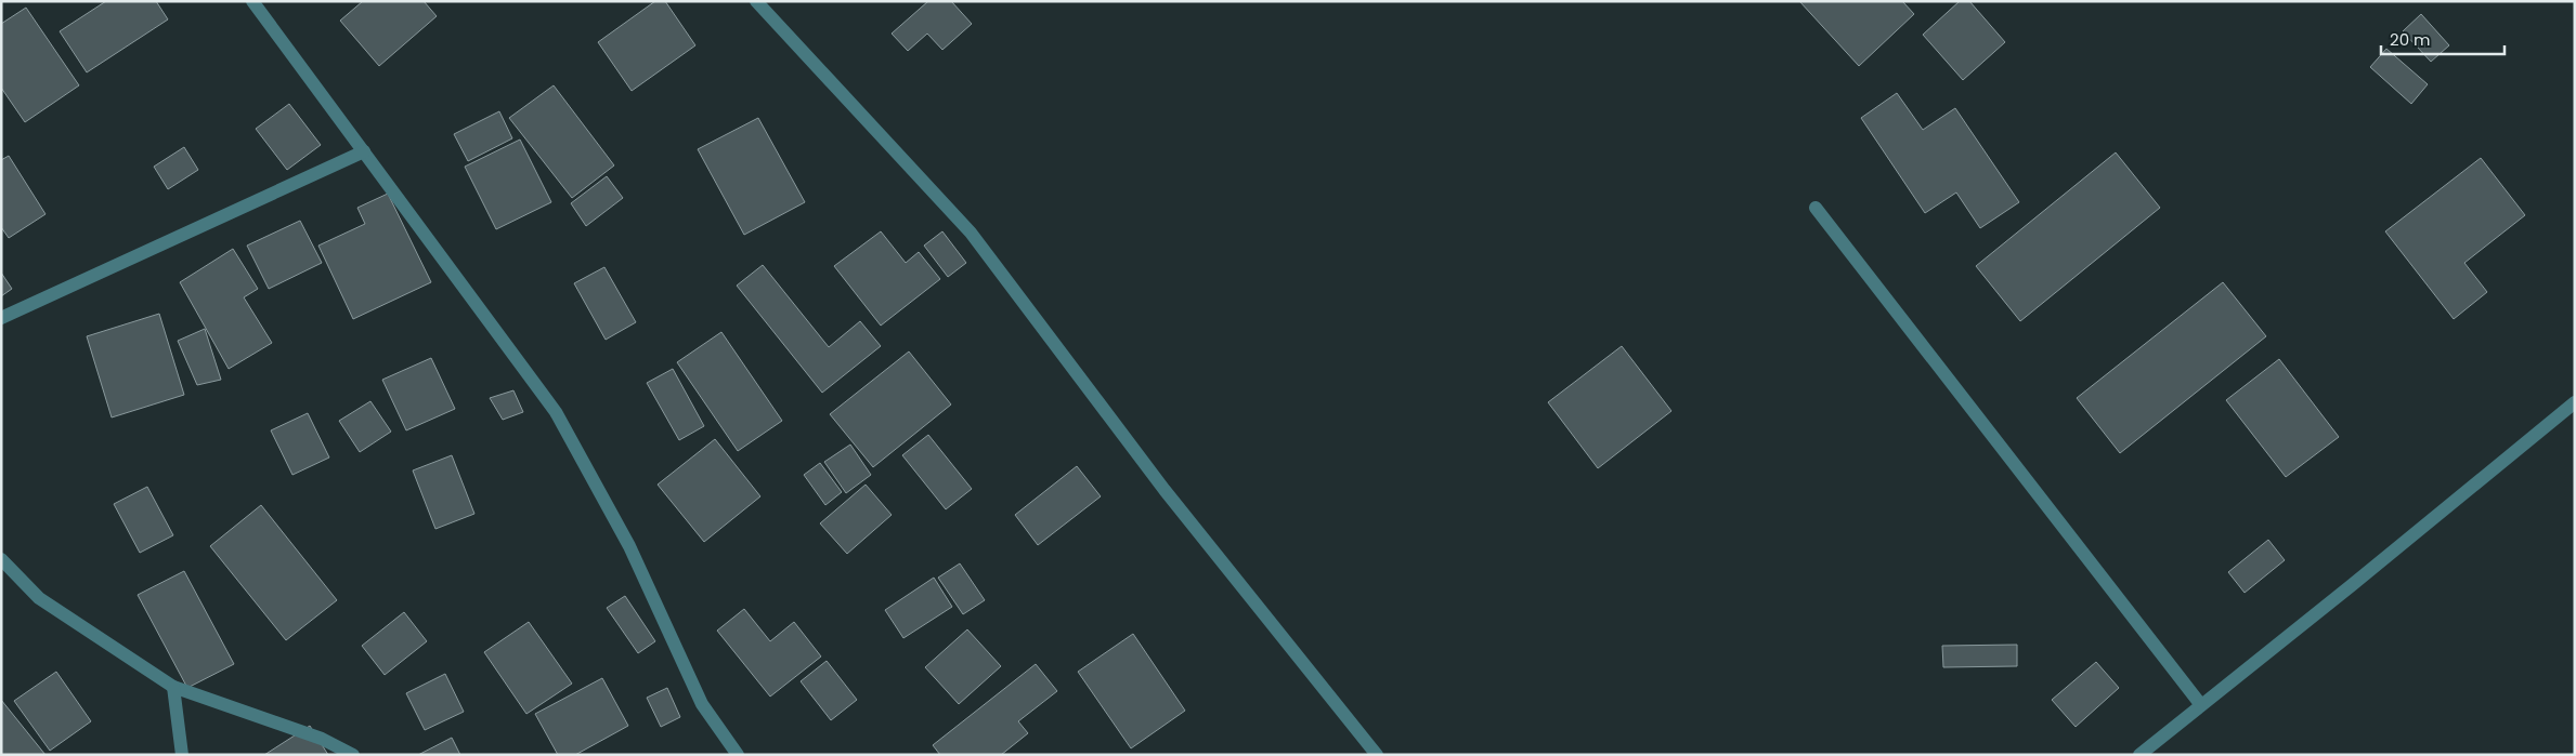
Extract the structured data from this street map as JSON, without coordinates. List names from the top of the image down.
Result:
{
  "scale_bar": "20 m"
}
